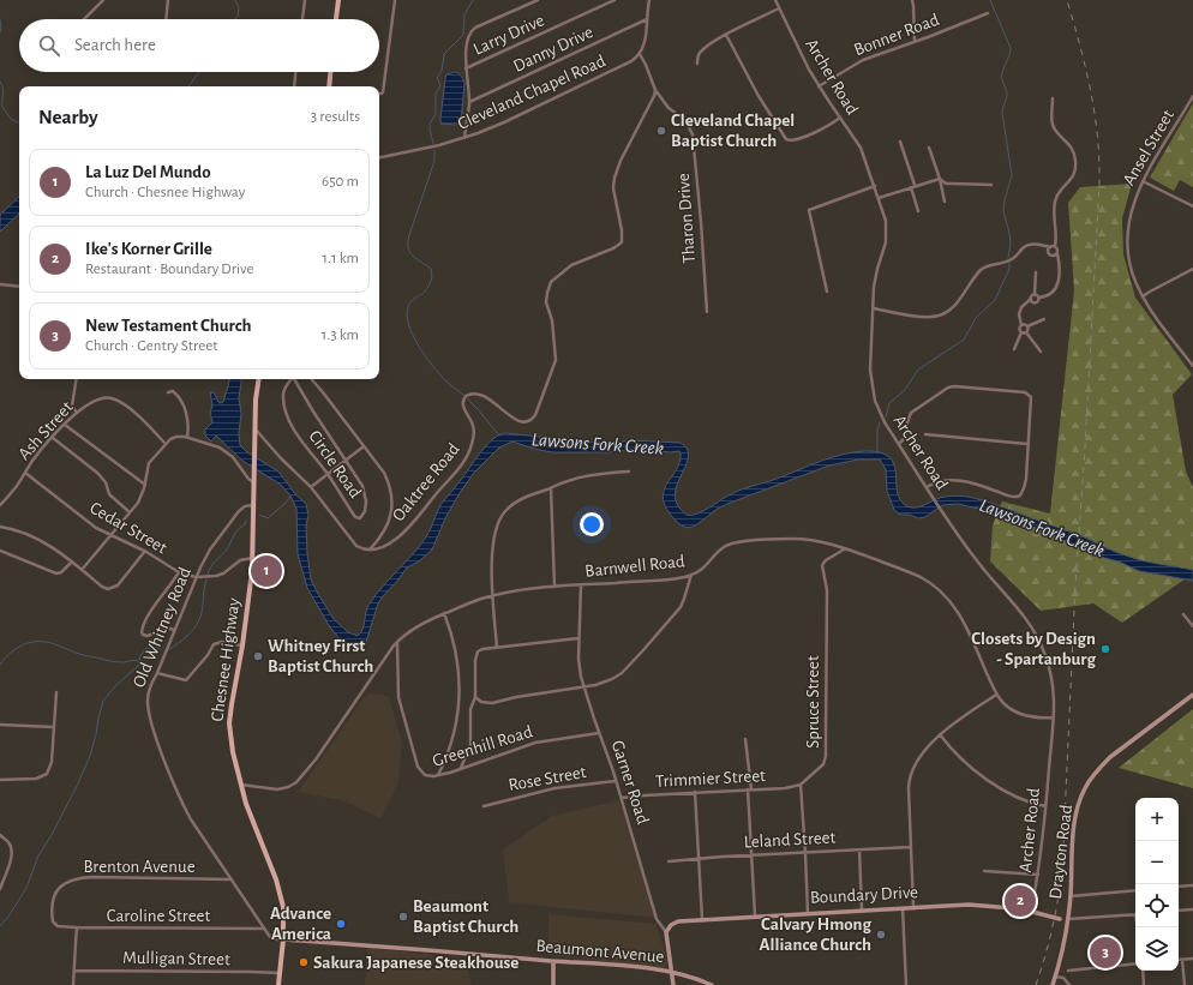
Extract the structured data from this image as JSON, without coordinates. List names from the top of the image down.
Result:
{
  "streets": {
    "main road": ["Chesnee Highway"],
    "street": [
      "Larry Drive",
      "Bonner Road",
      "Danny Drive",
      "Archer Road",
      "Cleveland Chapel Road",
      "Ansel Street",
      "Tharon Drive",
      "Ash Street",
      "Circle Road",
      "Oaktree Road",
      "Cedar Street",
      "Barnwell Road",
      "Old Whitney Road",
      "Spruce Street",
      "Greenhill Road",
      "Rose Street",
      "Trimmier Street",
      "Garner Road",
      "Leland Street",
      "Drayton Road",
      "Brenton Avenue",
      "Boundary Drive",
      "Caroline Street",
      "Beaumont Avenue",
      "Mulligan Street"
    ]
  },
  "crossings": [
    ["Bonner Road", "Archer Road"],
    ["Archer Road", "Barnwell Road"],
    ["Archer Road", "Boundary Drive"],
    ["Cleveland Chapel Road", "Tharon Drive"],
    ["Tharon Drive", "Oaktree Road"],
    ["Ash Street", "Cedar Street"],
    ["Cedar Street", "Old Whitney Road"],
    ["Cedar Street", "Chesnee Highway"],
    ["Barnwell Road", "Chesnee Highway"],
    ["Barnwell Road", "Spruce Street"],
    ["Barnwell Road", "Greenhill Road"],
    ["Barnwell Road", "Garner Road"],
    ["Old Whitney Road", "Chesnee Highway"],
    ["Old Whitney Road", "Brenton Avenue"],
    ["Old Whitney Road", "Caroline Street"],
    ["Old Whitney Road", "Beaumont Avenue"],
    ["Chesnee Highway", "Beaumont Avenue"],
    ["Chesnee Highway", "Mulligan Street"],
    ["Spruce Street", "Trimmier Street"],
    ["Greenhill Road", "Garner Road"],
    ["Rose Street", "Garner Road"],
    ["Trimmier Street", "Garner Road"],
    ["Garner Road", "Boundary Drive"],
    ["Garner Road", "Beaumont Avenue"],
    ["Drayton Road", "Boundary Drive"],
    ["Brenton Avenue", "Caroline Street"]
  ],
  "water": ["Lawsons Fork Creek"],
  "places": [
    "Cleveland Chapel Baptist Church",
    "Closets by Design - Spartanburg",
    "Whitney First Baptist Church",
    "Beaumont Baptist Church",
    "Advance America",
    "Calvary Hmong Alliance Church",
    "Sakura Japanese Steakhouse"
  ],
  "page": {
    "search": "Search here",
    "heading": ["Nearby", "3 results"],
    "list": [
      {
        "mark": "1",
        "name": "La Luz Del Mundo",
        "note": "Church · Chesnee Highway",
        "value": "650 m"
      },
      {
        "mark": "2",
        "name": "Ike's Korner Grille",
        "note": "Restaurant · Boundary Drive",
        "value": "1.1 km"
      },
      {
        "mark": "3",
        "name": "New Testament Church",
        "note": "Church · Gentry Street",
        "value": "1.3 km"
      }
    ],
    "pins": ["1", "2", "3"],
    "map_buttons": ["+", "−"]
  }
}
